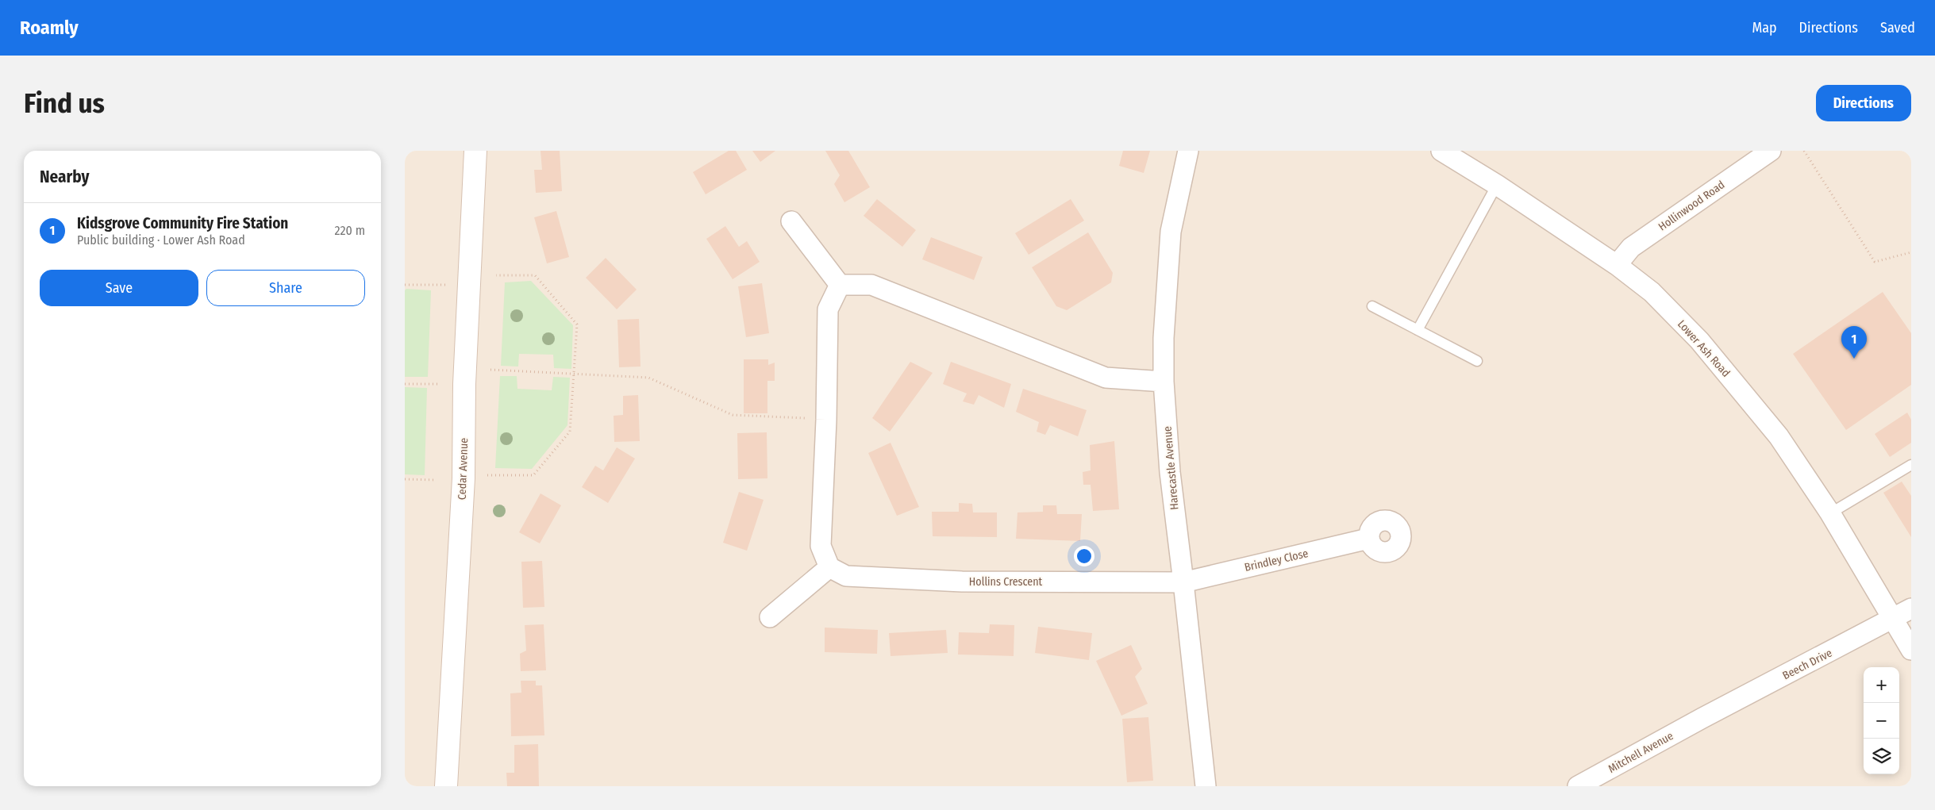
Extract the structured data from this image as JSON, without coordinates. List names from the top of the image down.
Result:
{
  "streets": {
    "main road": ["Cedar Avenue"],
    "street": [
      "Hollinwood Road",
      "Lower Ash Road",
      "Harecastle Avenue",
      "Brindley Close",
      "Hollins Crescent",
      "Beech Drive",
      "Mitchell Avenue"
    ]
  },
  "crossings": [
    ["Hollinwood Road", "Lower Ash Road"],
    ["Lower Ash Road", "Beech Drive"],
    ["Harecastle Avenue", "Brindley Close"],
    ["Harecastle Avenue", "Hollins Crescent"],
    ["Brindley Close", "Hollins Crescent"],
    ["Beech Drive", "Mitchell Avenue"]
  ],
  "page": {
    "header": "Roamly",
    "nav": ["Map", "Directions", "Saved"],
    "buttons": [
      "Directions",
      ["Save", "Share"]
    ],
    "title": "Find us",
    "heading": "Nearby",
    "list": [
      {
        "mark": "1",
        "name": "Kidsgrove Community Fire Station",
        "note": "Public building · Lower Ash Road",
        "value": "220 m"
      }
    ],
    "pins": "1",
    "map_buttons": ["+", "−"]
  }
}
